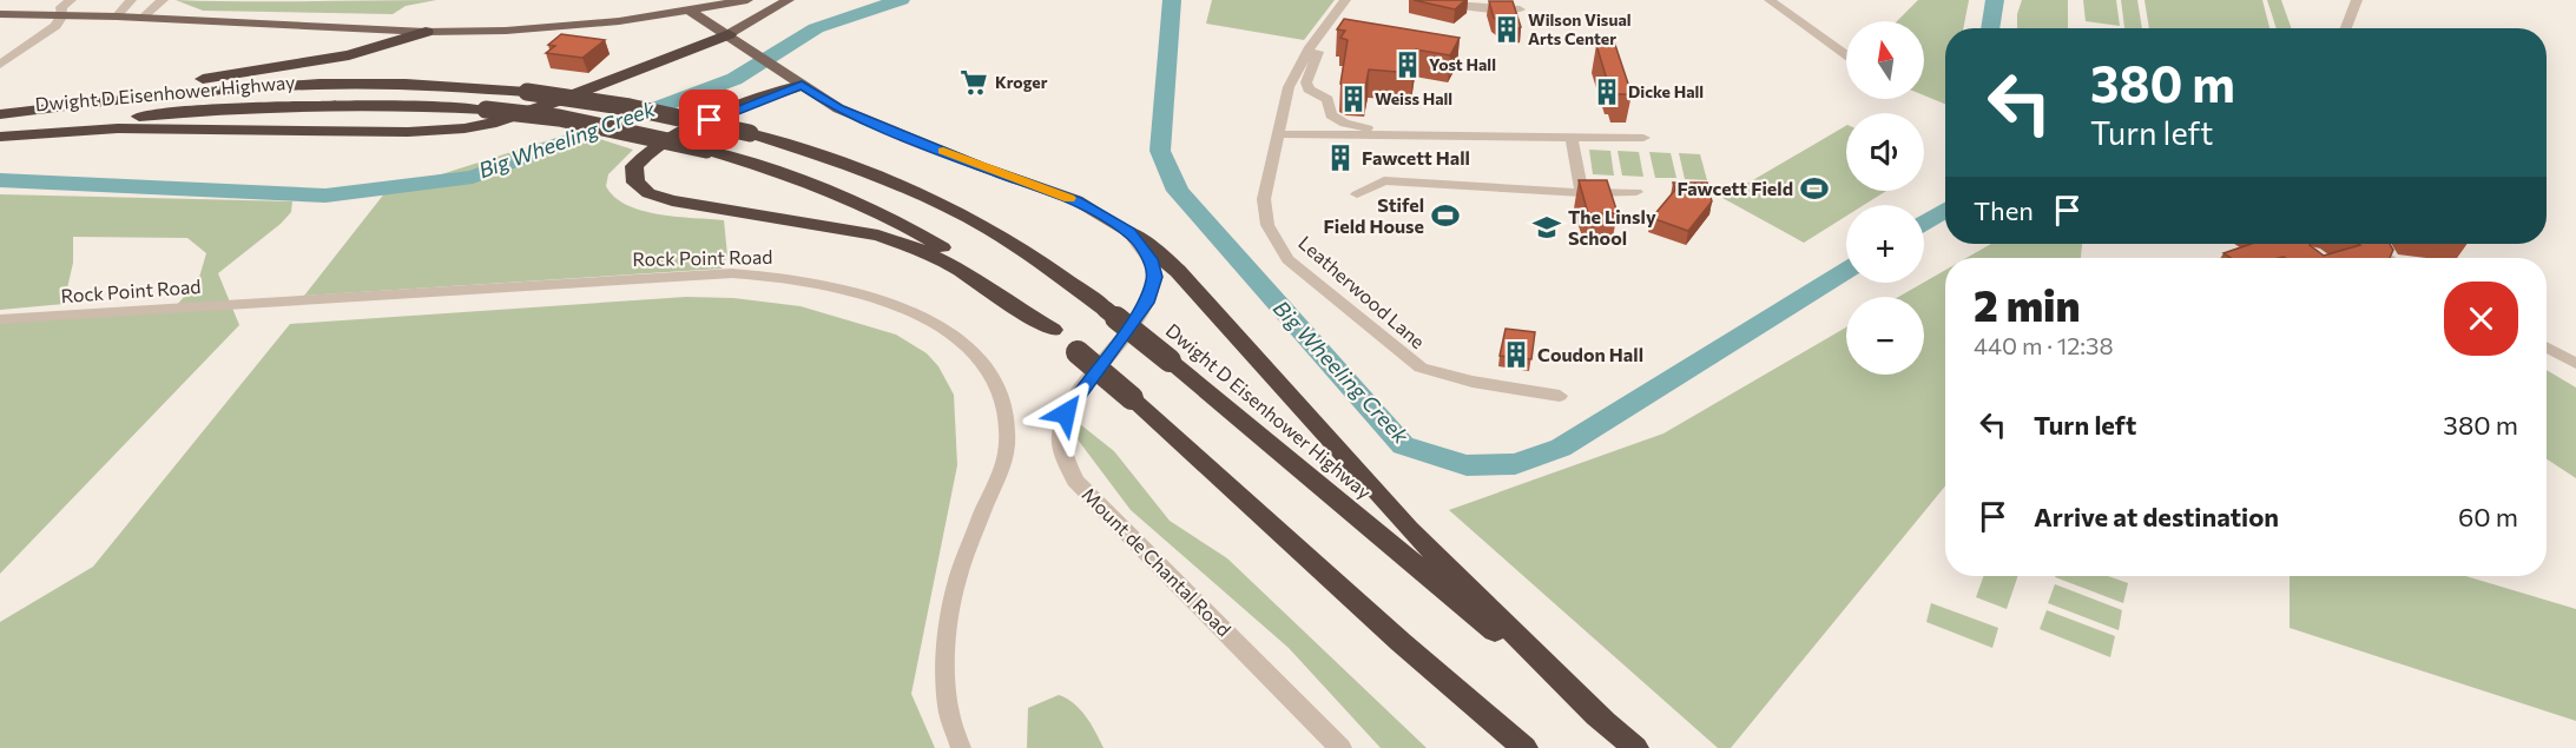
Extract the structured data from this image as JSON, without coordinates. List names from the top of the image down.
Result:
{
  "streets": {
    "highway": ["Dwight D Eisenhower Highway"],
    "main road": ["Mount de Chantal Road"],
    "street": ["Rock Point Road", "Leatherwood Lane"]
  },
  "water": ["Big Wheeling Creek"],
  "places": {
    "building": [
      "Wilson Visual Arts Center",
      "Yost Hall",
      "Dicke Hall",
      "Weiss Hall",
      "Fawcett Hall",
      "Coudon Hall"
    ],
    "supermarket": ["Kroger"],
    "sports": ["Fawcett Field", "Stifel Field House"],
    "school or university": ["The Linsly School"]
  },
  "north": "top",
  "page": {
    "map_buttons": ["+", "−"],
    "turn": ["380 m", "Turn left"],
    "then": "Then",
    "heading": ["2 min", "440 m · 12:38"],
    "list": [
      {
        "name": "Turn left",
        "value": "380 m"
      },
      {
        "name": "Arrive at destination",
        "value": "60 m"
      }
    ]
  }
}
